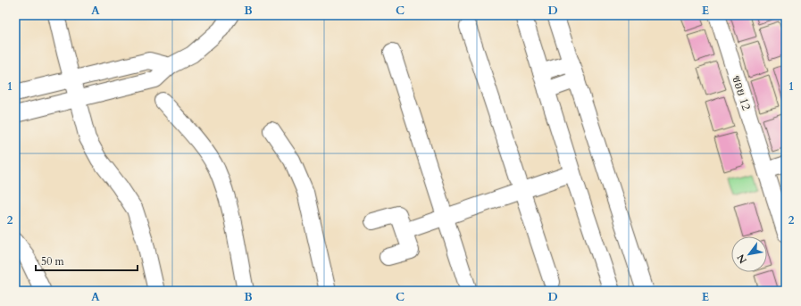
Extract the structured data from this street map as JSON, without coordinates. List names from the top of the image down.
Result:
{
  "streets": {
    "street": ["ซอย 12"]
  },
  "scale_bar": "50 m",
  "north": "bottom left",
  "grid": {
    "columns": [
      "A",
      "B",
      "C",
      "D",
      "E"
    ],
    "rows": ["1", "2"]
  }
}
